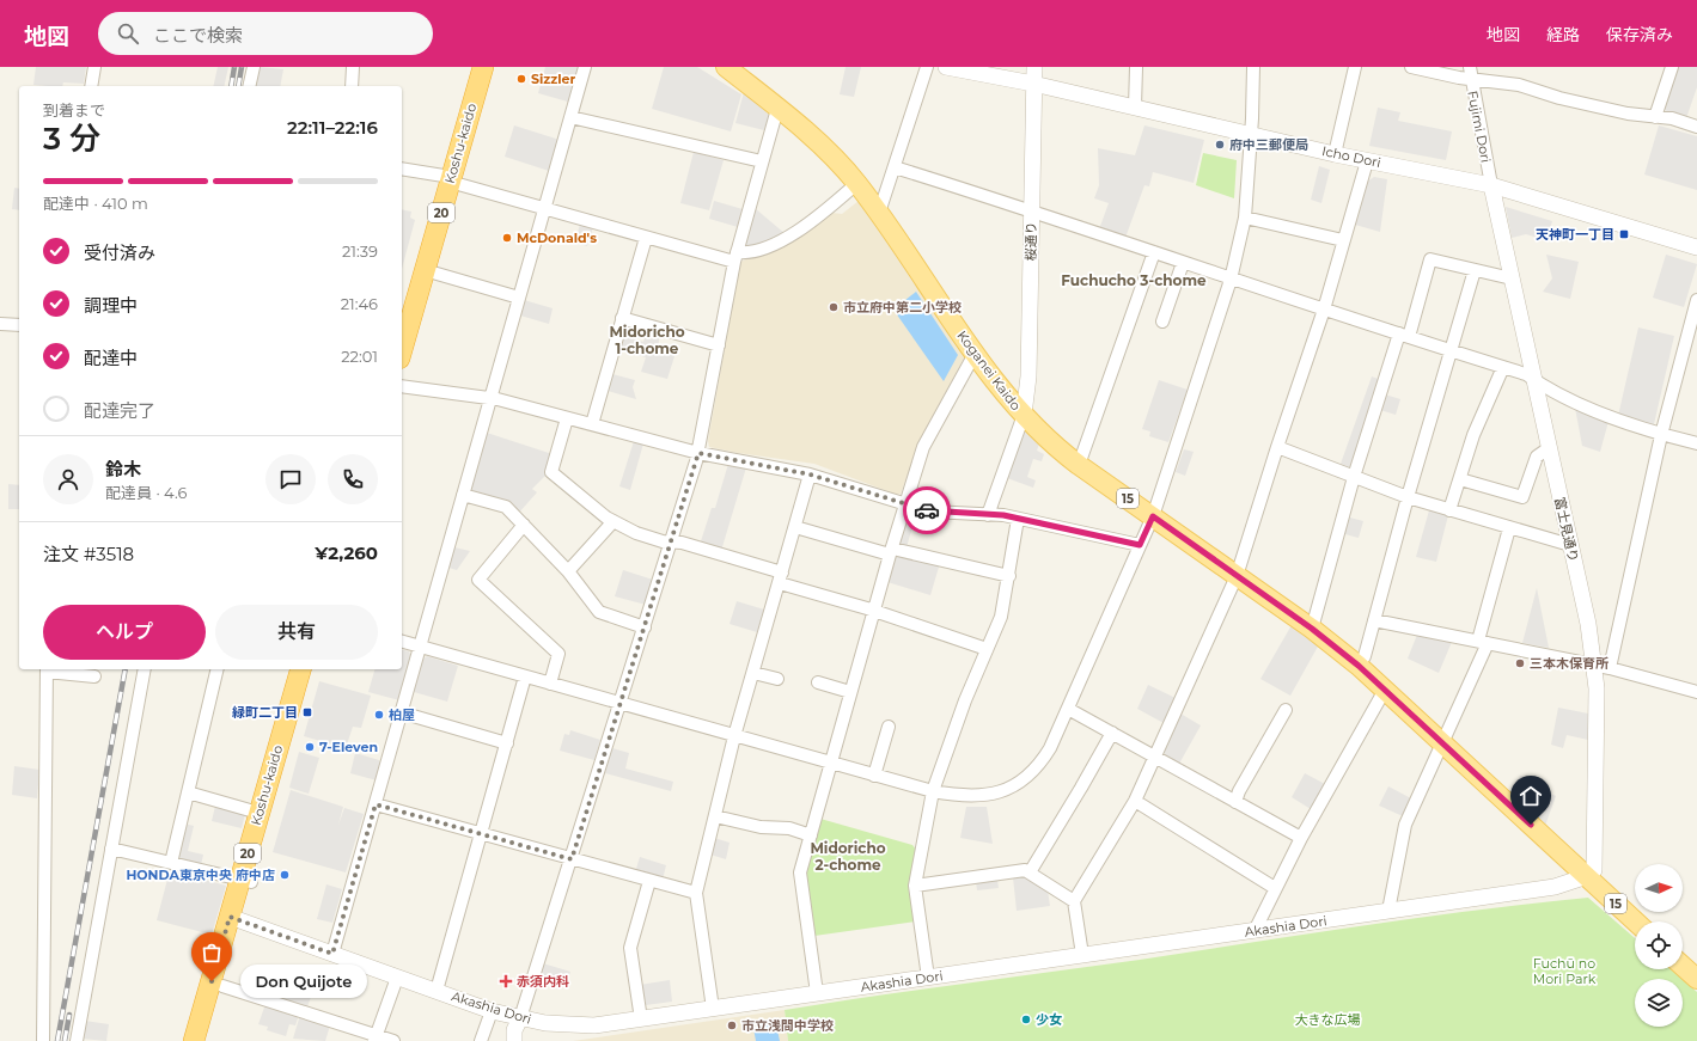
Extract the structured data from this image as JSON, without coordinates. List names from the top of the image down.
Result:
{
  "streets": {
    "highway": ["Koshu-kaido", "20"],
    "main road": ["Koganei Kaido", "15"],
    "street": [
      "Fujimi Dori",
      "Icho Dori",
      "桜通り",
      "富士見通り",
      "Akashia Dori"
    ]
  },
  "crossings": [
    ["Fujimi Dori", "Icho Dori"],
    ["Fujimi Dori", "富士見通り"],
    ["Koshu-kaido", "Akashia Dori"],
    ["Icho Dori", "桜通り"],
    ["Icho Dori", "富士見通り"],
    ["桜通り", "Koganei Kaido"],
    ["Koganei Kaido", "富士見通り"],
    ["Koganei Kaido", "Akashia Dori"],
    ["富士見通り", "Akashia Dori"]
  ],
  "districts": ["Fuchucho 3-chome", "Midoricho 1-chome", "Midoricho 2-chome"],
  "parks": ["Fuchū no Mori Park", "大きな広場"],
  "places": {
    "other": [
      "Sizzler",
      "府中三郵便局",
      "McDonald's",
      "市立府中第二小学校",
      "三本木保育所",
      "柏屋",
      "7-Eleven",
      "HONDA東京中央 府中店",
      "Don Quijote",
      "少女",
      "市立浅間中学校"
    ],
    "transit": ["天神町一丁目", "緑町二丁目"],
    "health": ["赤須内科"]
  },
  "north": "right",
  "page": {
    "header": "地図",
    "search": "ここで検索",
    "nav": ["地図", "経路", "保存済み"],
    "heading": ["3 分", "到着まで", "22:11–22:16"],
    "panel": [
      "鈴木",
      "配達員 · 4.6",
      "注文 #3518",
      "¥2,260"
    ],
    "bar": "配達中 · 410 m",
    "list": [
      ["受付済み", "21:39"],
      ["調理中", "21:46"],
      ["配達中", "22:01"],
      "配達完了"
    ],
    "buttons": ["ヘルプ", "共有"],
    "bubble": "Don Quijote"
  }
}
